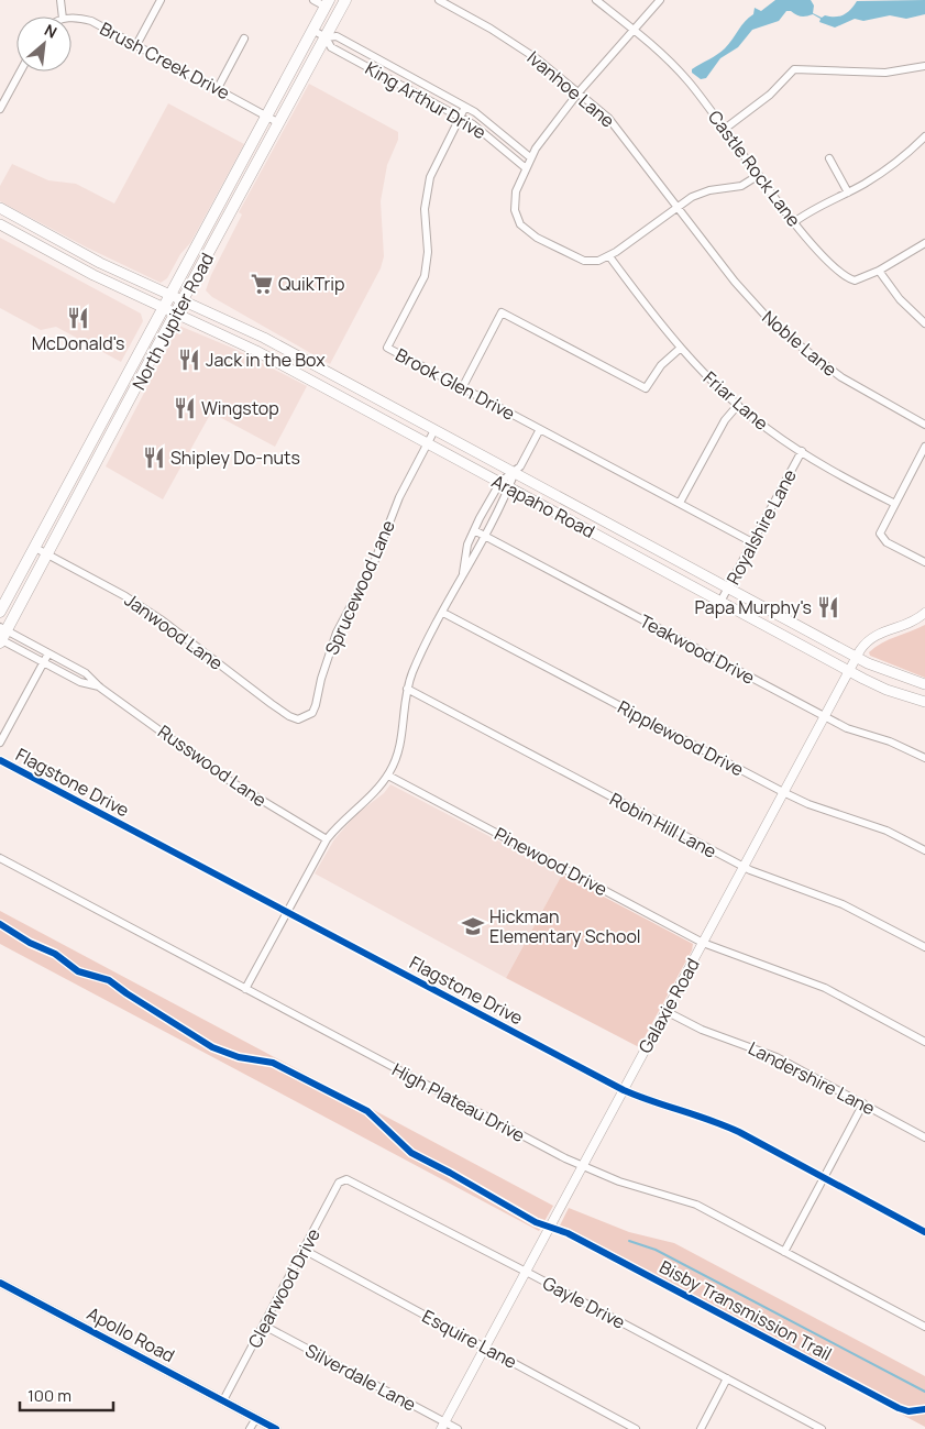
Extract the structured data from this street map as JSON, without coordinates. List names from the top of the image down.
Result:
{
  "streets": {
    "main road": ["North Jupiter Road", "Arapaho Road"],
    "street": [
      "Brush Creek Drive",
      "Ivanhoe Lane",
      "King Arthur Drive",
      "Castle Rock Lane",
      "Noble Lane",
      "Brook Glen Drive",
      "Friar Lane",
      "Royalshire Lane",
      "Sprucewood Lane",
      "Janwood Lane",
      "Teakwood Drive",
      "Ripplewood Drive",
      "Russwood Lane",
      "Flagstone Drive",
      "Robin Hill Lane",
      "Pinewood Drive",
      "Galaxie Road",
      "Landershire Lane",
      "High Plateau Drive",
      "Clearwood Drive",
      "Gayle Drive",
      "Apollo Road",
      "Esquire Lane",
      "Silverdale Lane"
    ],
    "cycle path": ["Bisby Transmission Trail"]
  },
  "crossings": [
    ["Brush Creek Drive", "North Jupiter Road"],
    ["Ivanhoe Lane", "Noble Lane"],
    ["King Arthur Drive", "North Jupiter Road"],
    ["King Arthur Drive", "Brook Glen Drive"],
    ["North Jupiter Road", "Arapaho Road"],
    ["North Jupiter Road", "Janwood Lane"],
    ["North Jupiter Road", "Russwood Lane"],
    ["Brook Glen Drive", "Royalshire Lane"],
    ["Friar Lane", "Royalshire Lane"],
    ["Arapaho Road", "Royalshire Lane"],
    ["Arapaho Road", "Sprucewood Lane"],
    ["Arapaho Road", "Galaxie Road"],
    ["Sprucewood Lane", "Janwood Lane"],
    ["Teakwood Drive", "Galaxie Road"],
    ["Ripplewood Drive", "Galaxie Road"],
    ["Russwood Lane", "Flagstone Drive"],
    ["Flagstone Drive", "Galaxie Road"],
    ["Robin Hill Lane", "Galaxie Road"],
    ["Pinewood Drive", "Galaxie Road"],
    ["Galaxie Road", "Landershire Lane"],
    ["Galaxie Road", "High Plateau Drive"],
    ["Galaxie Road", "Gayle Drive"],
    ["Galaxie Road", "Esquire Lane"],
    ["Galaxie Road", "Silverdale Lane"],
    ["Clearwood Drive", "Gayle Drive"],
    ["Clearwood Drive", "Apollo Road"],
    ["Clearwood Drive", "Esquire Lane"],
    ["Clearwood Drive", "Silverdale Lane"]
  ],
  "places": {
    "supermarket": ["QuikTrip"],
    "restaurant": [
      "McDonald's",
      "Jack in the Box",
      "Wingstop",
      "Shipley Do-nuts",
      "Papa Murphy's"
    ],
    "school or university": ["Hickman Elementary School"]
  },
  "scale_bar": "100 m",
  "north": "top right"
}
